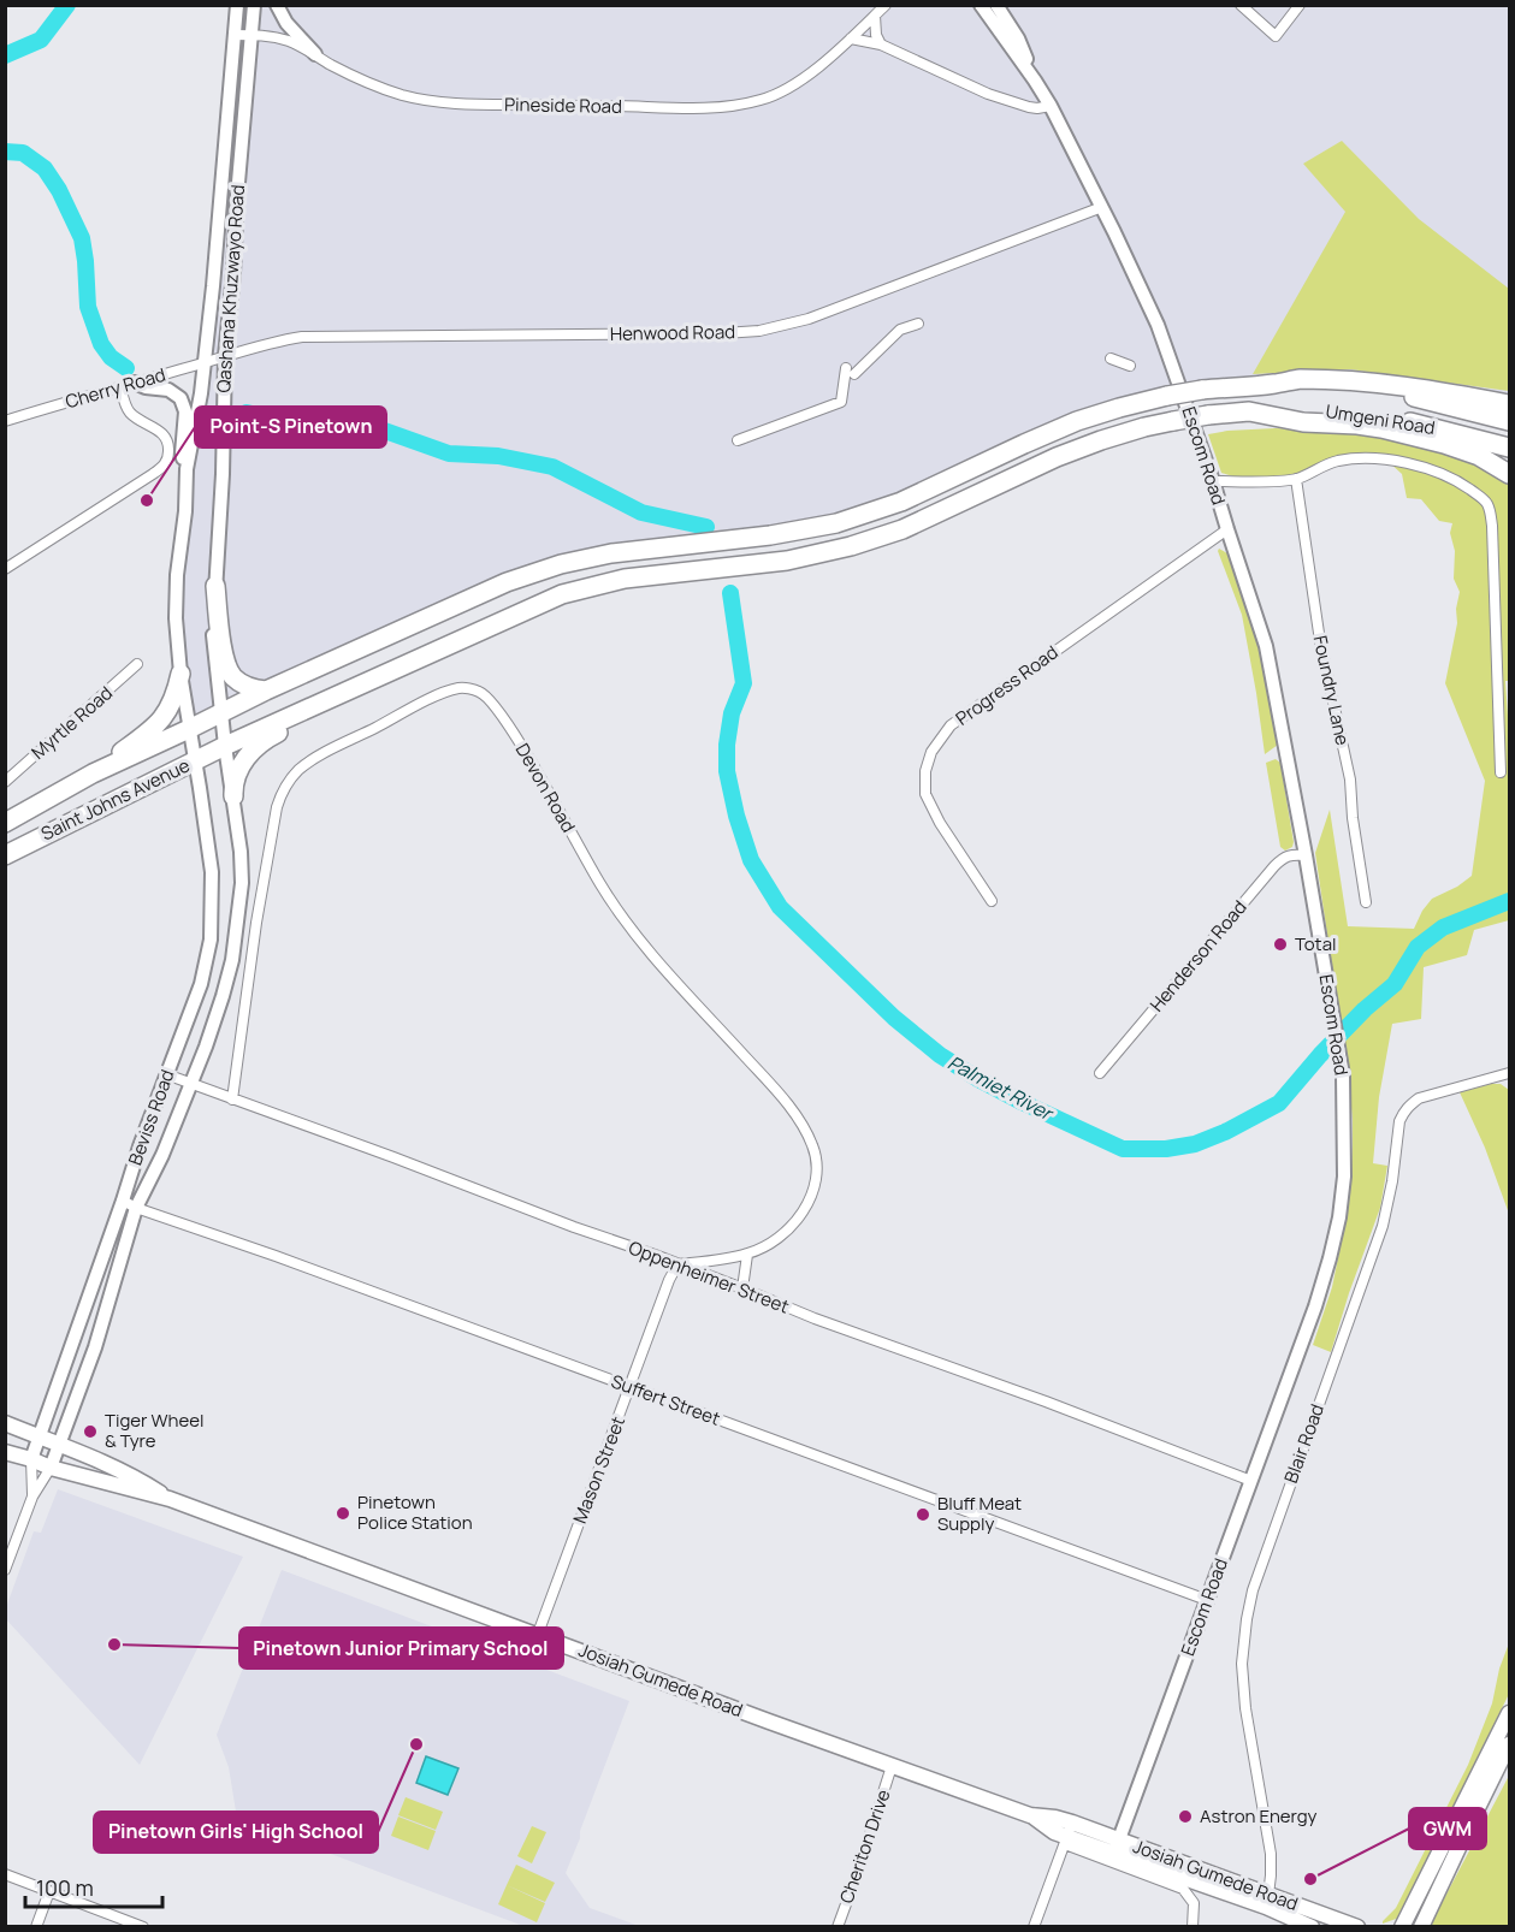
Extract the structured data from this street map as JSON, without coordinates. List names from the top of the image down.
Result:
{
  "streets": {
    "highway": ["Umgeni Road", "Saint Johns Avenue"],
    "main road": [
      "Qashana Khuzwayo Road",
      "Escom Road",
      "Beviss Road",
      "Josiah Gumede Road"
    ],
    "street": [
      "Pineside Road",
      "Henwood Road",
      "Cherry Road",
      "Progress Road",
      "Foundry Lane",
      "Myrtle Road",
      "Devon Road",
      "Henderson Road",
      "Oppenheimer Street",
      "Suffert Street",
      "Blair Road",
      "Mason Street",
      "Cheriton Drive"
    ]
  },
  "crossings": [
    ["Pineside Road", "Qashana Khuzwayo Road"],
    ["Qashana Khuzwayo Road", "Henwood Road"],
    ["Qashana Khuzwayo Road", "Cherry Road"],
    ["Qashana Khuzwayo Road", "Saint Johns Avenue"],
    ["Qashana Khuzwayo Road", "Beviss Road"],
    ["Henwood Road", "Cherry Road"],
    ["Henwood Road", "Escom Road"],
    ["Umgeni Road", "Saint Johns Avenue"],
    ["Escom Road", "Progress Road"],
    ["Escom Road", "Henderson Road"],
    ["Escom Road", "Oppenheimer Street"],
    ["Escom Road", "Suffert Street"],
    ["Escom Road", "Josiah Gumede Road"],
    ["Devon Road", "Oppenheimer Street"],
    ["Devon Road", "Mason Street"],
    ["Saint Johns Avenue", "Beviss Road"],
    ["Beviss Road", "Oppenheimer Street"],
    ["Beviss Road", "Suffert Street"],
    ["Beviss Road", "Josiah Gumede Road"],
    ["Oppenheimer Street", "Mason Street"],
    ["Suffert Street", "Mason Street"],
    ["Blair Road", "Josiah Gumede Road"],
    ["Mason Street", "Josiah Gumede Road"],
    ["Josiah Gumede Road", "Cheriton Drive"]
  ],
  "water": ["Palmiet River"],
  "places": [
    "Point-S Pinetown",
    "Total",
    "Tiger Wheel & Tyre",
    "Pinetown Police Station",
    "Bluff Meat Supply",
    "Pinetown Junior Primary School",
    "Pinetown Girls' High School",
    "Astron Energy",
    "GWM"
  ],
  "scale_bar": "100 m"
}
